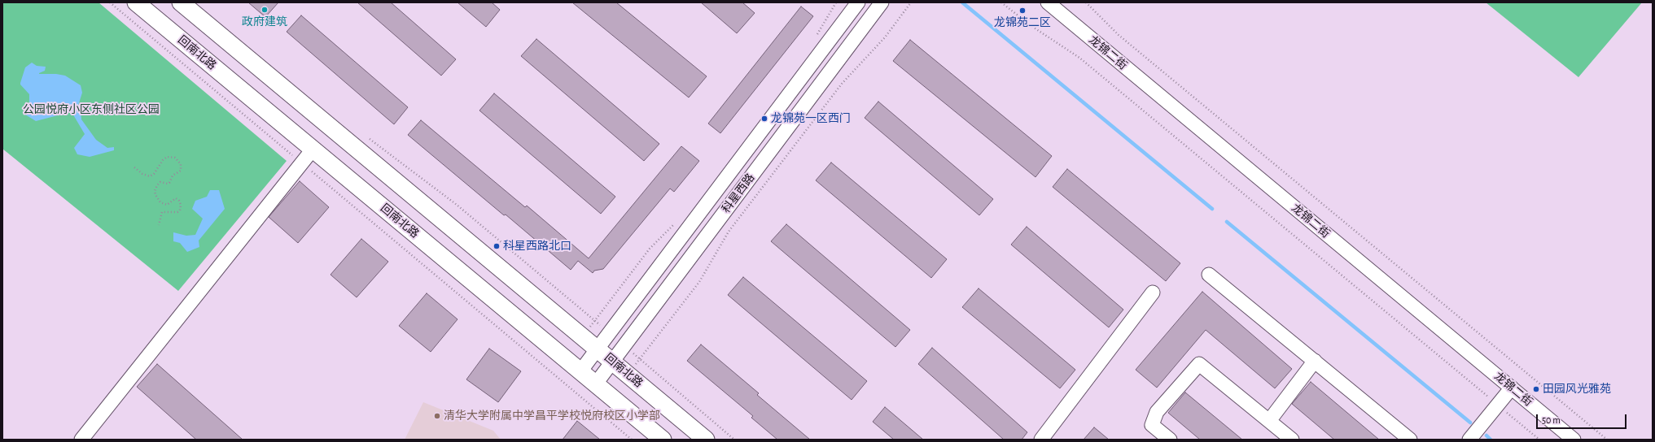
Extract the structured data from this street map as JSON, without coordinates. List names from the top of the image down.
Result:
{
  "streets": {
    "main road": ["回南北路"],
    "street": ["龙锦二街", "科星西路"]
  },
  "crossings": [
    ["回南北路", "科星西路"]
  ],
  "parks": ["公园悦府小区东侧社区公园"],
  "places": [
    "政府建筑",
    "龙锦苑二区",
    "龙锦苑一区西门",
    "科星西路北口",
    "田园风光雅苑",
    "清华大学附属中学昌平学校悦府校区小学部"
  ],
  "scale_bar": "50 m"
}
